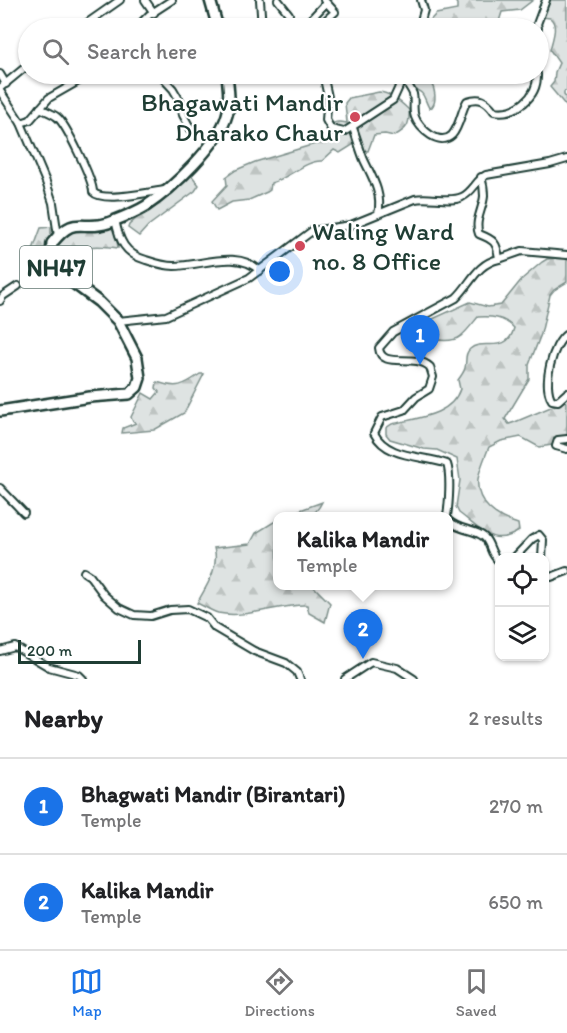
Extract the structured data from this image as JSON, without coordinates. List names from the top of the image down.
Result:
{
  "streets": {
    "highway": ["NH47"]
  },
  "places": ["Bhagawati Mandir Dharako Chaur", "Waling Ward no. 8 Office"],
  "scale_bar": "200 m",
  "page": {
    "search": "Search here",
    "pins": ["1", "2"],
    "popup": ["Kalika Mandir", "Temple"],
    "scale": "200 m",
    "heading": ["Nearby", "2 results"],
    "list": [
      {
        "mark": "1",
        "name": "Bhagwati Mandir (Birantari)",
        "note": "Temple",
        "value": "270 m"
      },
      {
        "mark": "2",
        "name": "Kalika Mandir",
        "note": "Temple",
        "value": "650 m"
      }
    ],
    "nav": ["Map", "Directions", "Saved"]
  }
}
